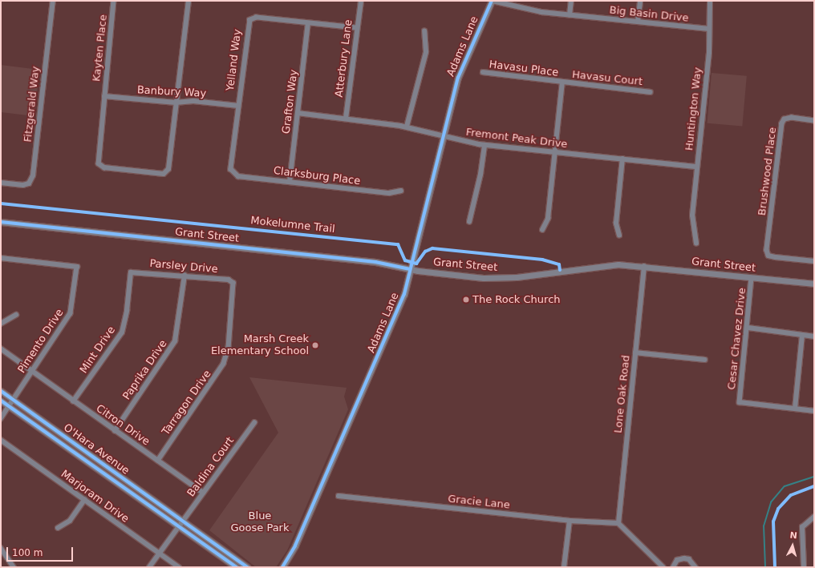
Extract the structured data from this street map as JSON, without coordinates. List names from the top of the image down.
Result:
{
  "streets": {
    "street": [
      "Big Basin Drive",
      "Adams Lane",
      "Kayten Place",
      "Atterbury Lane",
      "Yelland Way",
      "Havasu Place",
      "Havasu Court",
      "Banbury Way",
      "Grafton Way",
      "Fitzgerald Way",
      "Huntington Way",
      "Fremont Peak Drive",
      "Brushwood Place",
      "Clarksburg Place",
      "Grant Street",
      "Parsley Drive",
      "Cesar Chavez Drive",
      "Pimento Drive",
      "Mint Drive",
      "Paprika Drive",
      "Lone Oak Road",
      "Tarragon Drive",
      "Citron Drive",
      "O'Hara Avenue",
      "Baldina Court",
      "Marjoram Drive",
      "Gracie Lane"
    ],
    "cycle path": ["Mokelumne Trail"]
  },
  "crossings": [
    ["Big Basin Drive", "Adams Lane"],
    ["Big Basin Drive", "Huntington Way"],
    ["Adams Lane", "Fremont Peak Drive"],
    ["Adams Lane", "Grant Street"],
    ["Kayten Place", "Banbury Way"],
    ["Atterbury Lane", "Yelland Way"],
    ["Atterbury Lane", "Fremont Peak Drive"],
    ["Yelland Way", "Banbury Way"],
    ["Yelland Way", "Grafton Way"],
    ["Yelland Way", "Clarksburg Place"],
    ["Havasu Place", "Havasu Court"],
    ["Grafton Way", "Fremont Peak Drive"],
    ["Grafton Way", "Clarksburg Place"],
    ["Huntington Way", "Fremont Peak Drive"],
    ["Grant Street", "Cesar Chavez Drive"],
    ["Grant Street", "Lone Oak Road"],
    ["Parsley Drive", "Mint Drive"],
    ["Parsley Drive", "Paprika Drive"],
    ["Parsley Drive", "Tarragon Drive"],
    ["Pimento Drive", "Citron Drive"],
    ["Pimento Drive", "O'Hara Avenue"],
    ["Mint Drive", "Citron Drive"],
    ["Paprika Drive", "Citron Drive"],
    ["Lone Oak Road", "Gracie Lane"],
    ["Tarragon Drive", "Citron Drive"],
    ["Citron Drive", "Baldina Court"],
    ["O'Hara Avenue", "Baldina Court"],
    ["Baldina Court", "Marjoram Drive"]
  ],
  "parks": ["Blue Goose Park"],
  "places": ["The Rock Church", "Marsh Creek Elementary School"],
  "scale_bar": "100 m",
  "north": "top"
}
